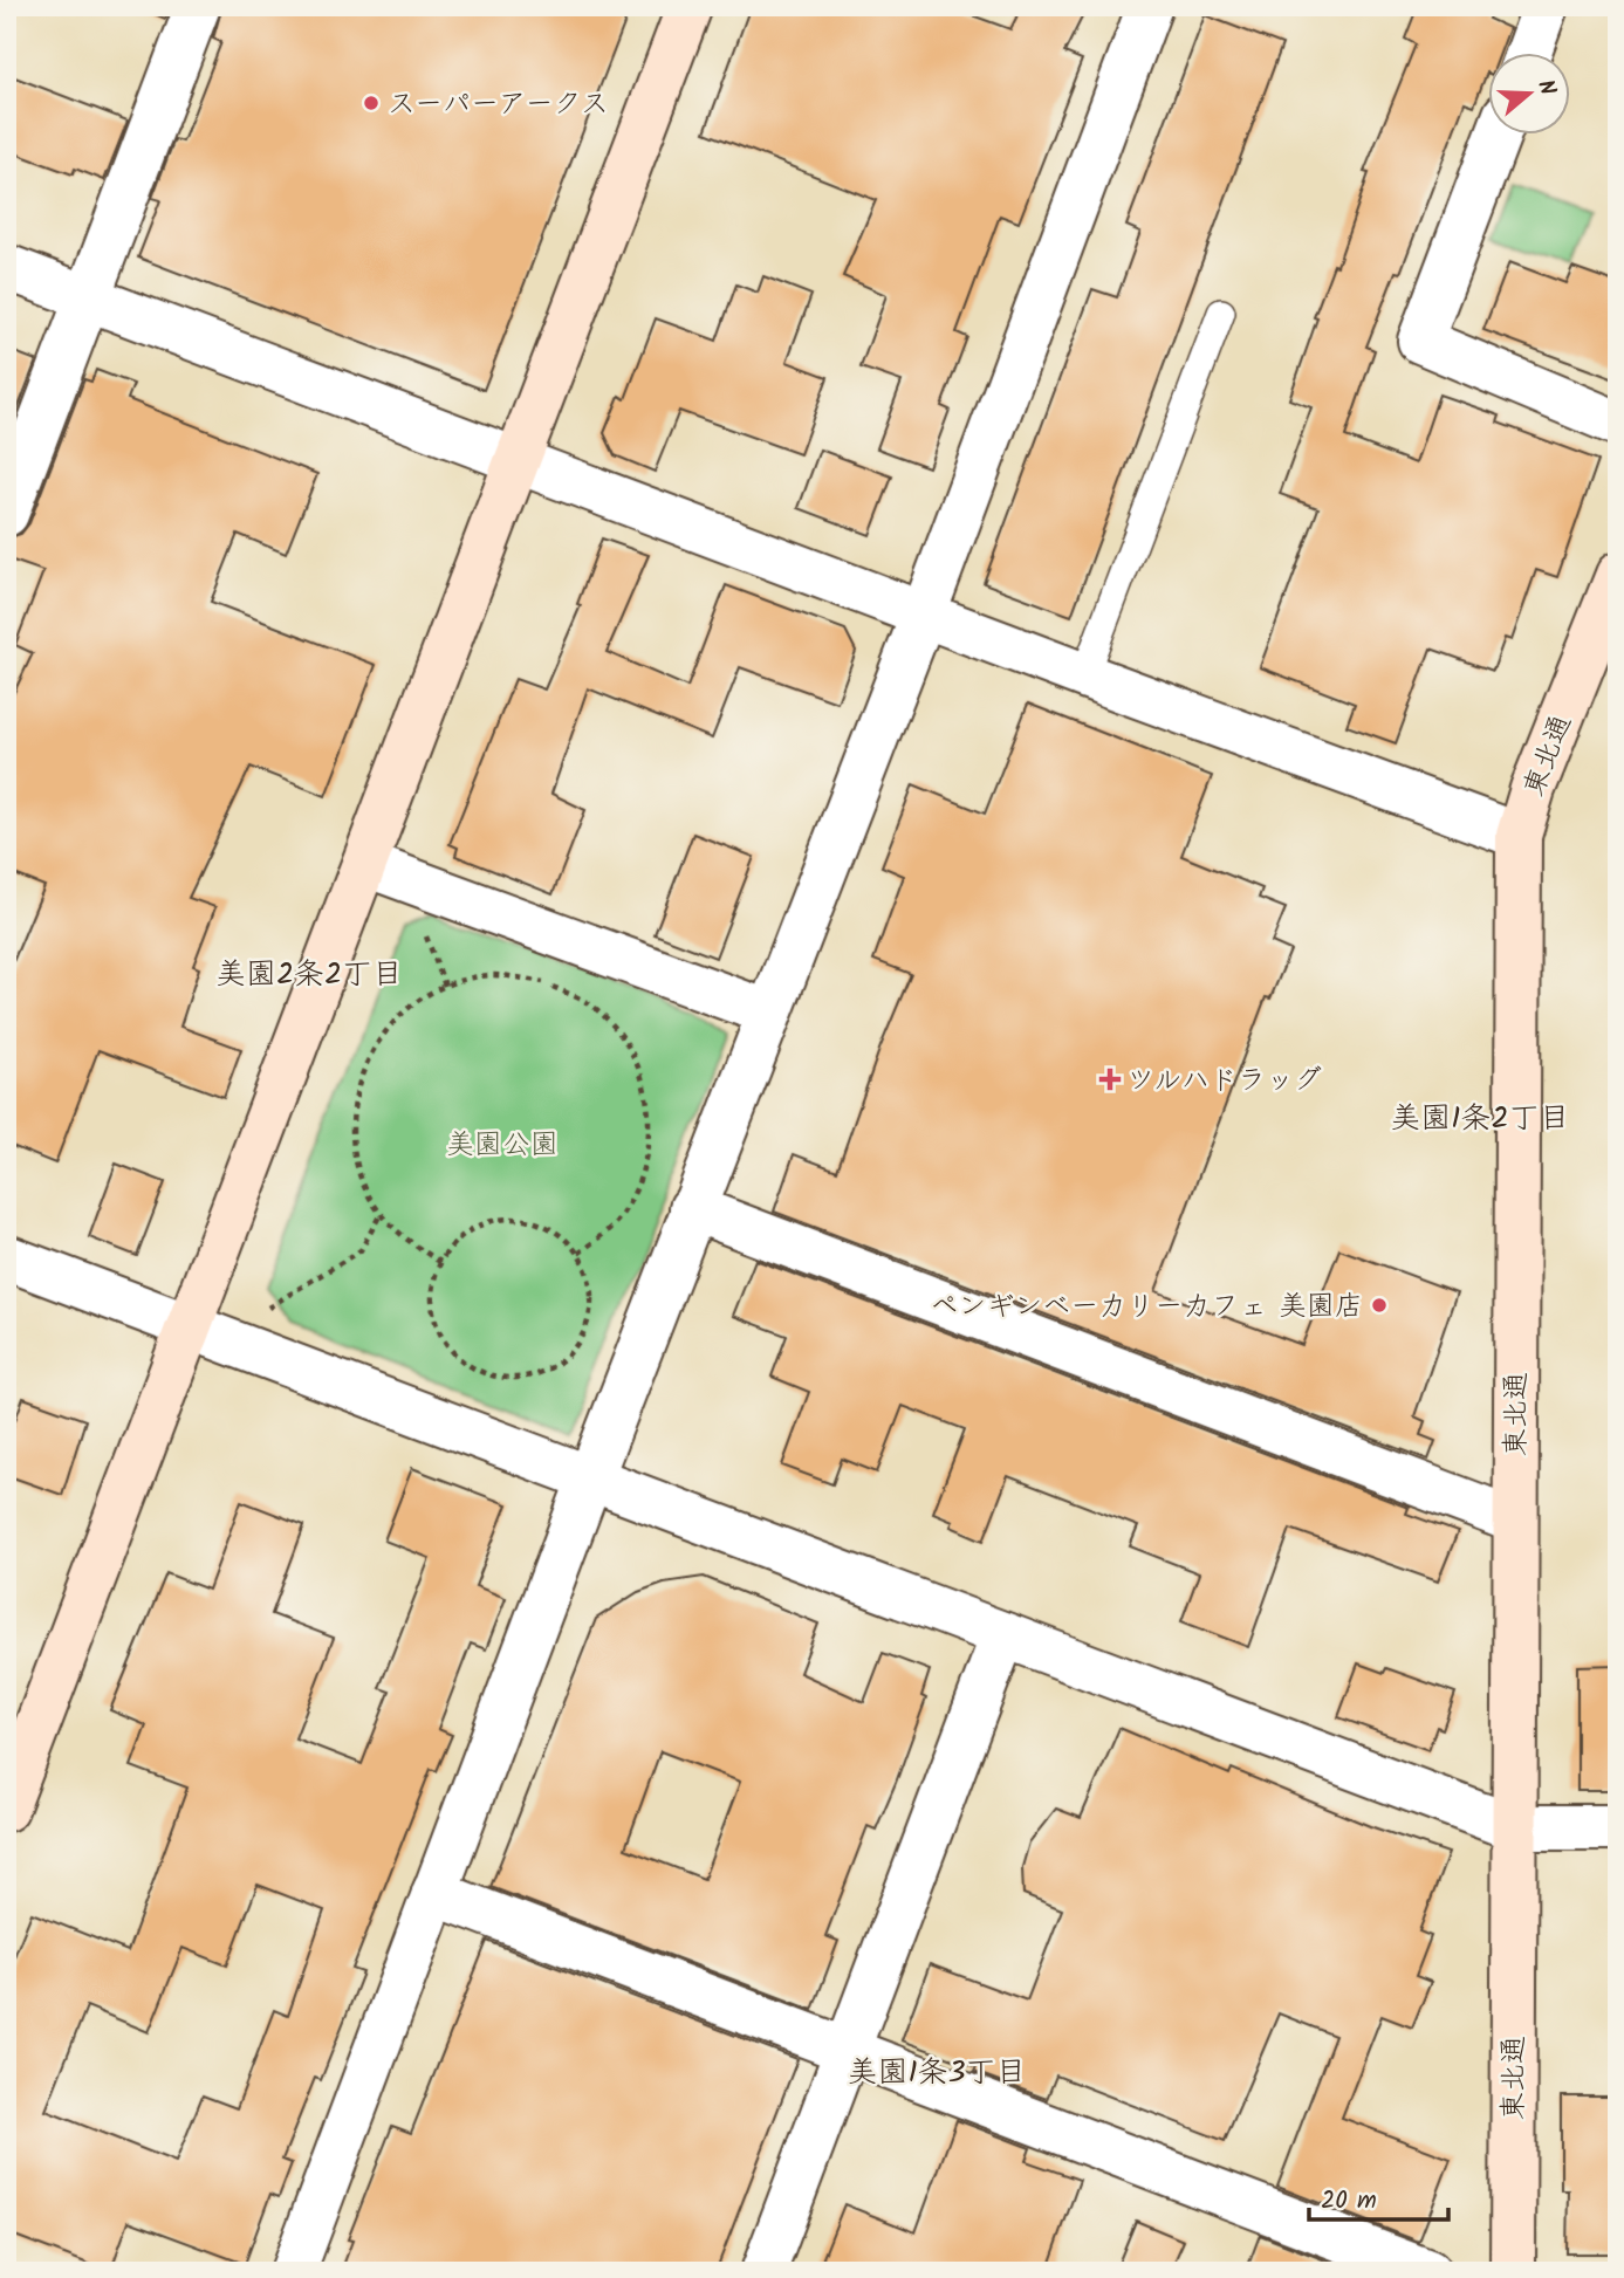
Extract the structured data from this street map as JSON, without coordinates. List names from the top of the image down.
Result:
{
  "streets": {
    "street": ["東北通"]
  },
  "districts": ["美園2条2丁目", "美園1条2丁目", "美園1条3丁目"],
  "parks": ["美園公園"],
  "places": {
    "other": ["スーパーアークス", "ペンギンベーカリーカフェ 美園店"],
    "health": ["ツルハドラッグ"]
  },
  "scale_bar": "20 m",
  "north": "right"
}
